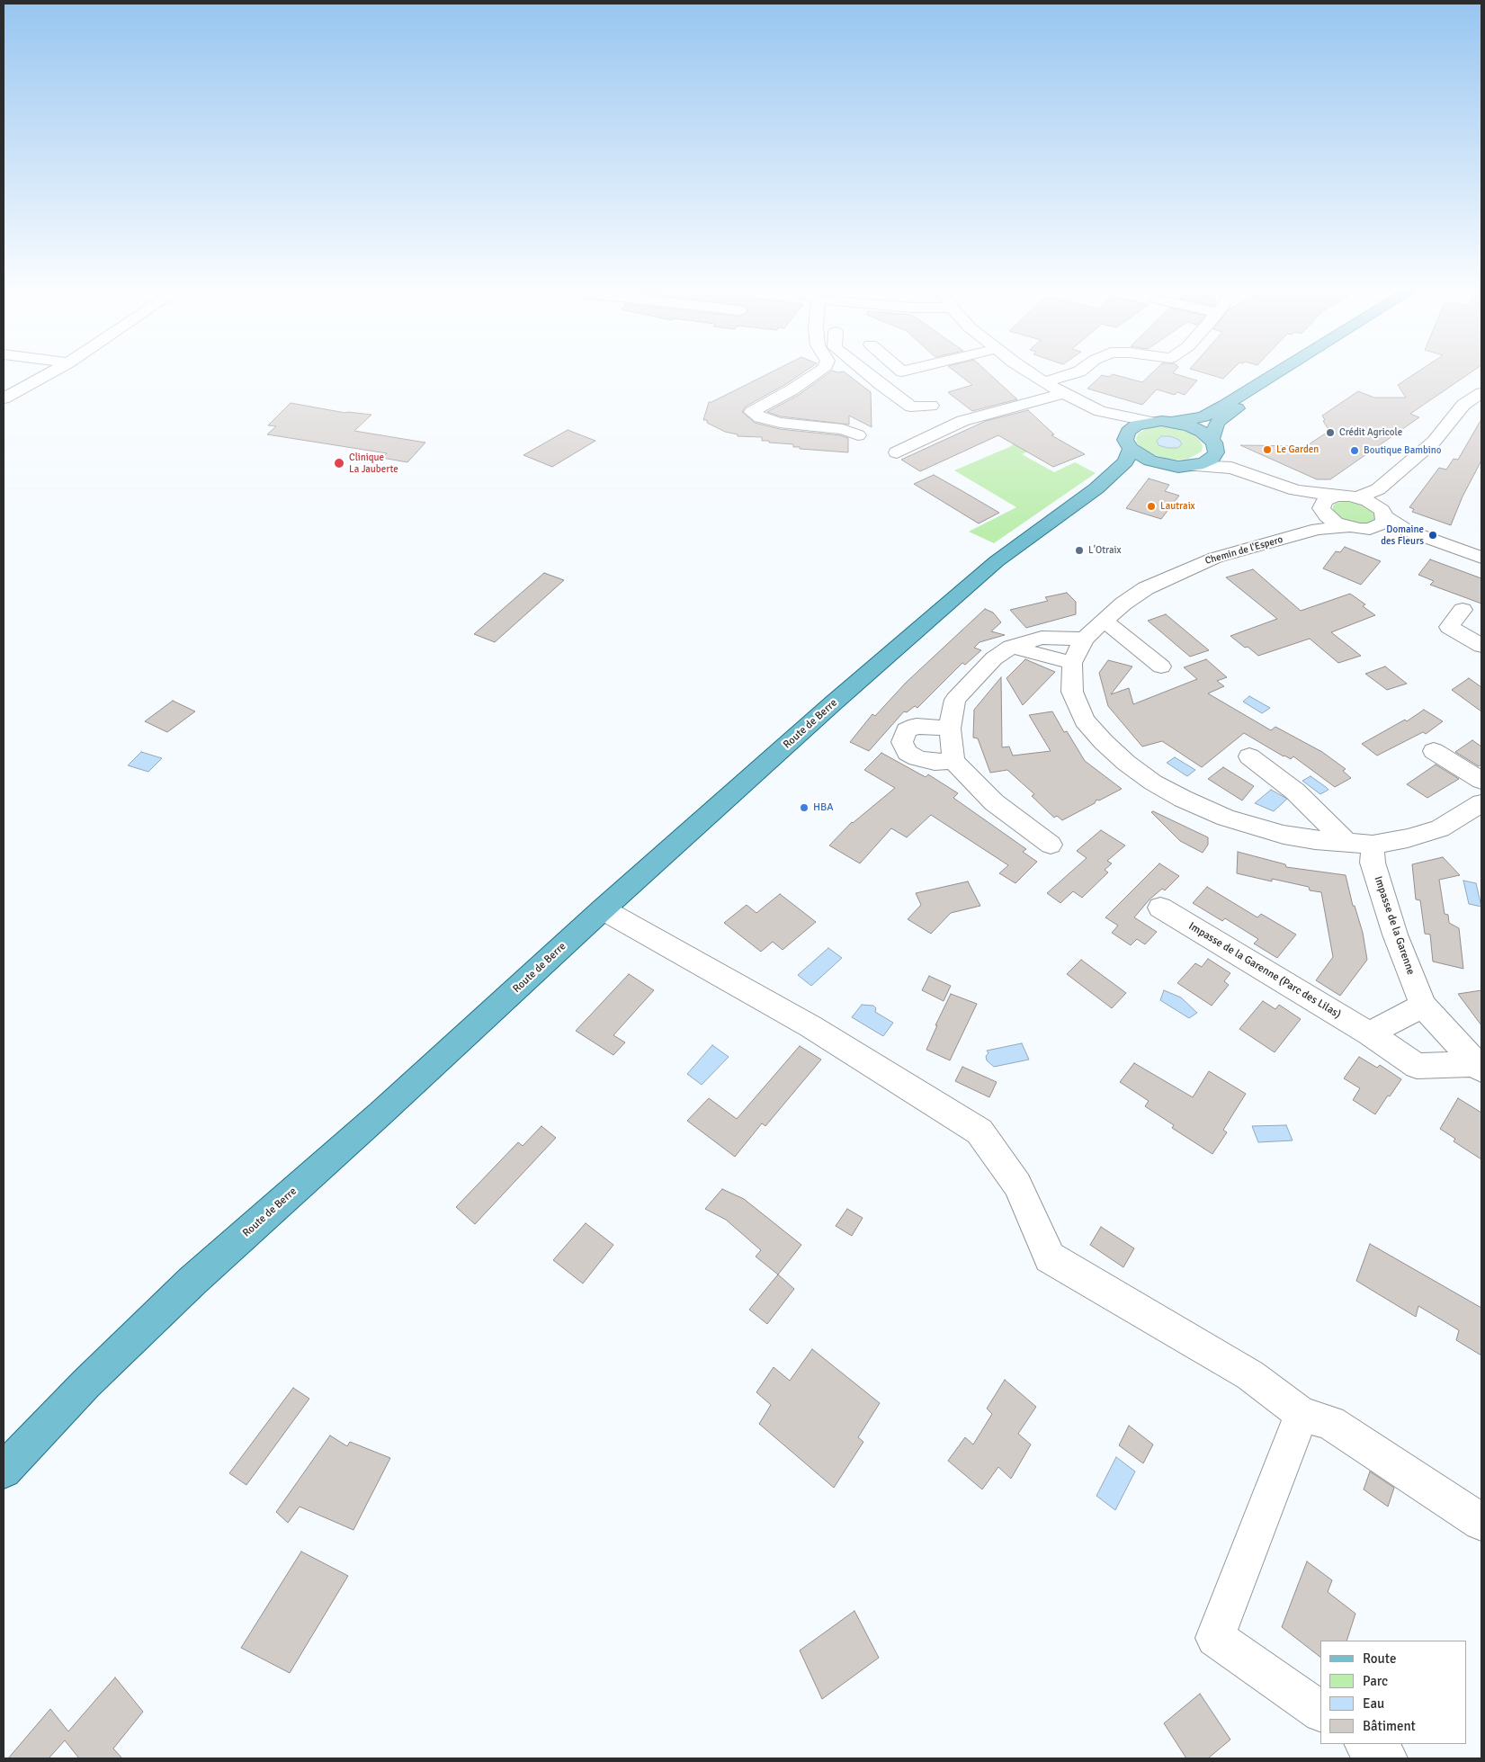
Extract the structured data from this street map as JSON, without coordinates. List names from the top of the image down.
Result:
{
  "streets": {
    "main road": ["Route de Berre"],
    "street": ["Chemin de l'Espero", "Impasse de la Garenne", "Impasse de la Garenne (Parc des Lilas)"]
  },
  "crossings": [
    ["Chemin de l'Espero", "Impasse de la Garenne"],
    ["Impasse de la Garenne", "Impasse de la Garenne (Parc des Lilas)"]
  ],
  "places": [
    "Crédit Agricole",
    "Le Garden",
    "Boutique Bambino",
    "Clinique La Jauberte",
    "Lautraix",
    "Domaine des Fleurs",
    "L'Otraix",
    "HBA"
  ],
  "legend": [
    "Route",
    "Parc",
    "Eau",
    "Bâtiment"
  ]
}
